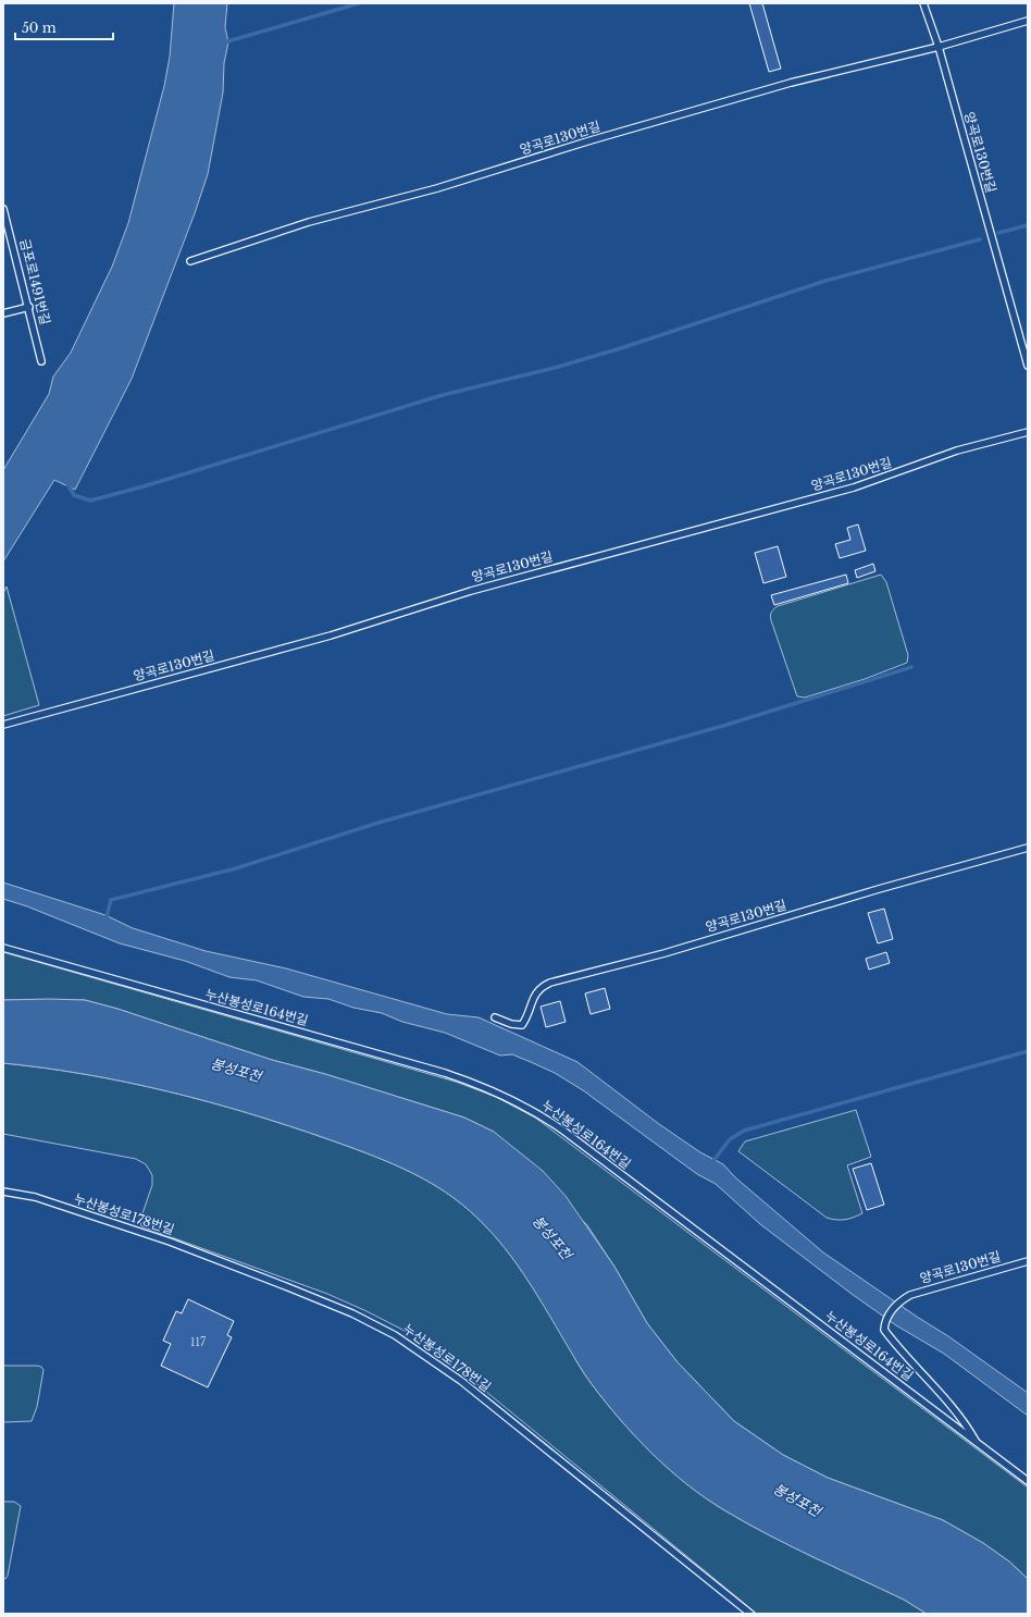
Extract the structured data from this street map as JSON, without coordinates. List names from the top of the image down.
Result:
{
  "streets": {
    "lane": [
      "양곡로130번길",
      "금포로1491번길",
      "누산봉성로164번길",
      "누산봉성로178번길"
    ]
  },
  "crossings": [
    ["양곡로130번길", "누산봉성로164번길"]
  ],
  "water": ["봉성포천"],
  "house_numbers": ["117"],
  "scale_bar": "50 m"
}
